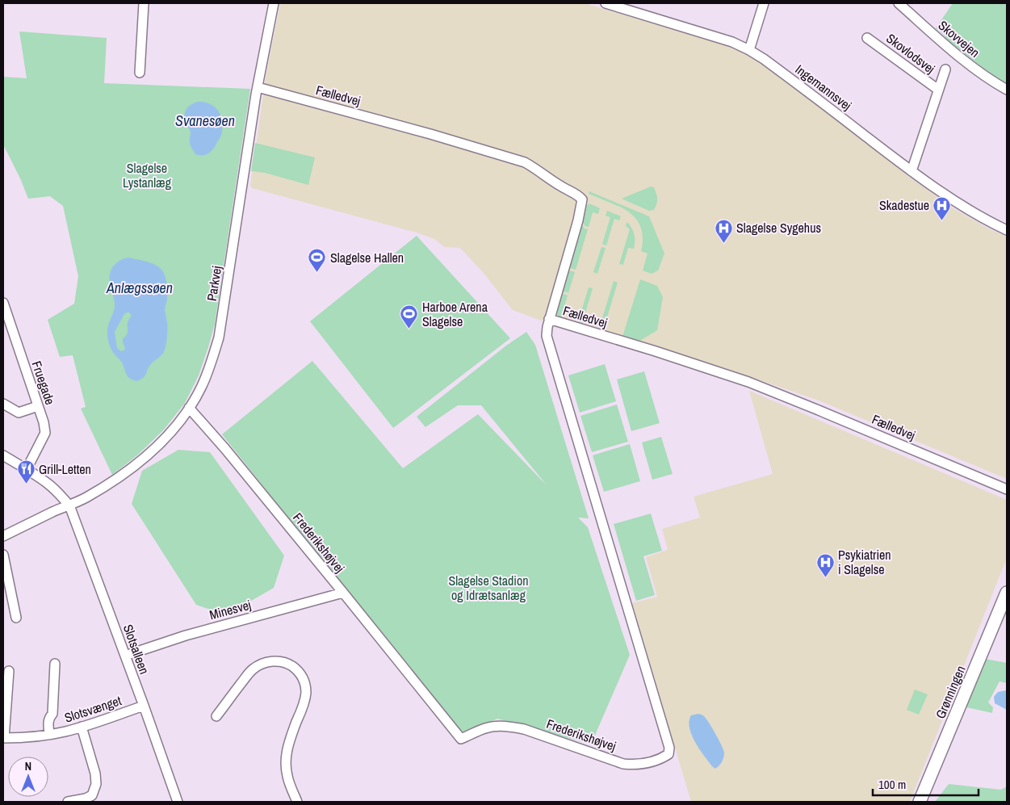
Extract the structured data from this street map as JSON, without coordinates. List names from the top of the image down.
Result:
{
  "streets": {
    "main road": ["Grønningen"],
    "street": [
      "Skovvejen",
      "Skovlodsvej",
      "Ingemannsvej",
      "Fælledvej",
      "Parkvej",
      "Fruegade",
      "Frederikshøjvej",
      "Minesvej",
      "Slotsalleen",
      "Slotsvænget"
    ]
  },
  "crossings": [
    ["Skovlodsvej", "Ingemannsvej"],
    ["Fælledvej", "Parkvej"],
    ["Fælledvej", "Frederikshøjvej"],
    ["Parkvej", "Frederikshøjvej"],
    ["Parkvej", "Slotsalleen"],
    ["Frederikshøjvej", "Minesvej"],
    ["Minesvej", "Slotsalleen"],
    ["Slotsalleen", "Slotsvænget"]
  ],
  "water": ["Svanesøen", "Anlægssøen"],
  "parks": ["Slagelse Lystanlæg", "Slagelse Stadion og Idrætsanlæg"],
  "places": {
    "hospital": ["Skadestue", "Slagelse Sygehus", "Psykiatrien i Slagelse"],
    "sports": ["Slagelse Hallen", "Harboe Arena Slagelse"],
    "restaurant": ["Grill-Letten"]
  },
  "scale_bar": "100 m",
  "north": "top"
}
